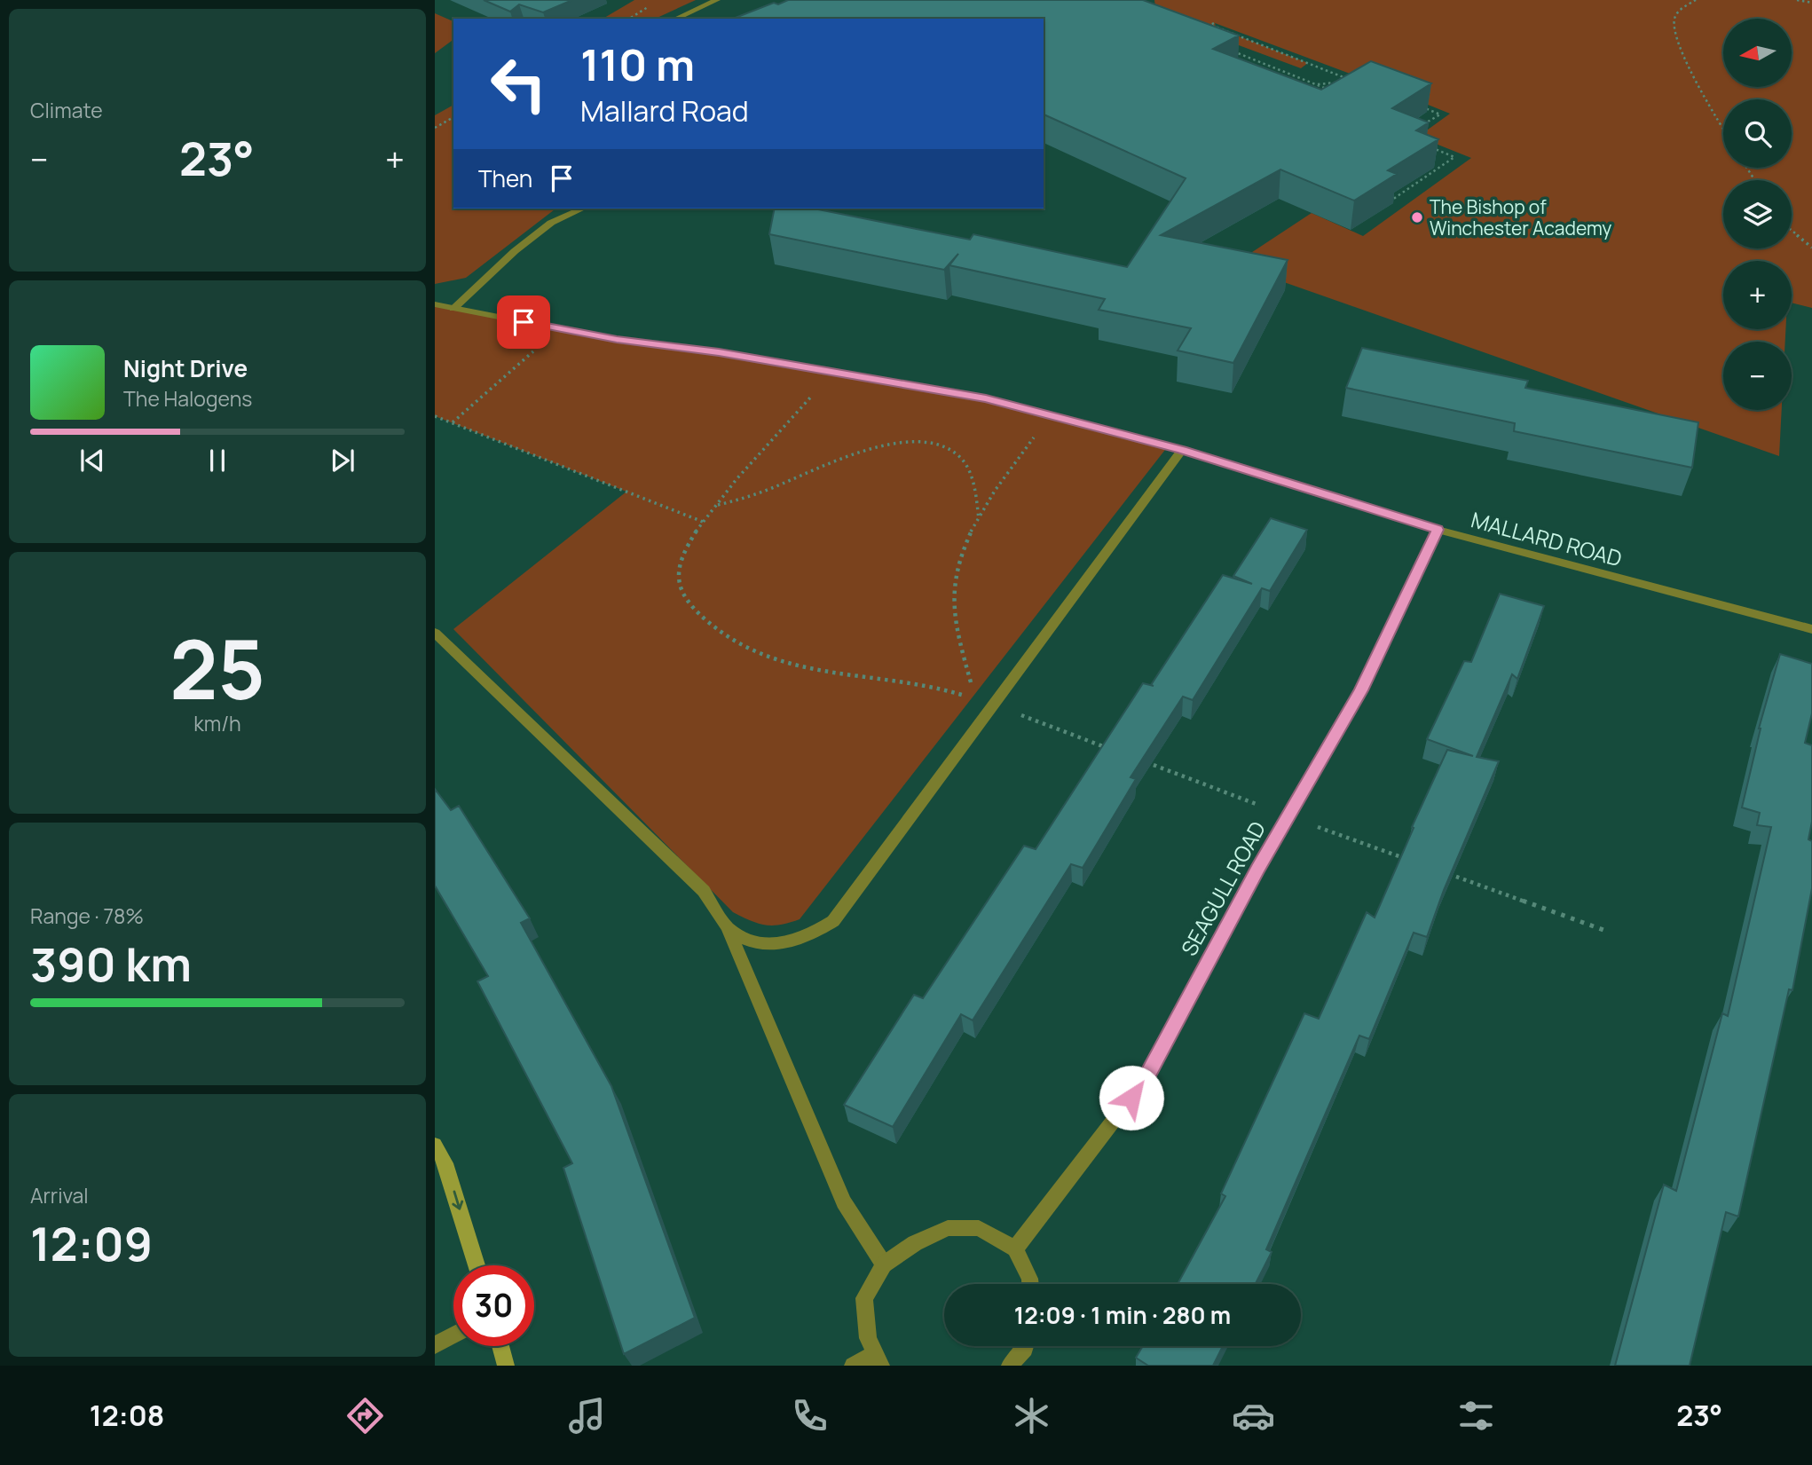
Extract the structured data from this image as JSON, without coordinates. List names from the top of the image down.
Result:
{
  "streets": {
    "street": ["MALLARD ROAD", "SEAGULL ROAD"]
  },
  "crossings": [
    ["MALLARD ROAD", "SEAGULL ROAD"]
  ],
  "places": ["The Bishop of Winchester Academy"],
  "north": "left",
  "page": {
    "tile": [
      "Climate",
      ["25", "km/h"],
      ["Range · 78%", "390 km"],
      ["Arrival", "12:09"]
    ],
    "map_buttons": ["+", "−"],
    "turn": ["110 m", "Mallard Road"],
    "heat": ["−", "23°", "+"],
    "then": "Then",
    "song": ["Night Drive", "The Halogens"],
    "limit": "30",
    "trip": "12:09 · 1 min · 280 m",
    "tabs": ["12:08", "23°"]
  }
}
